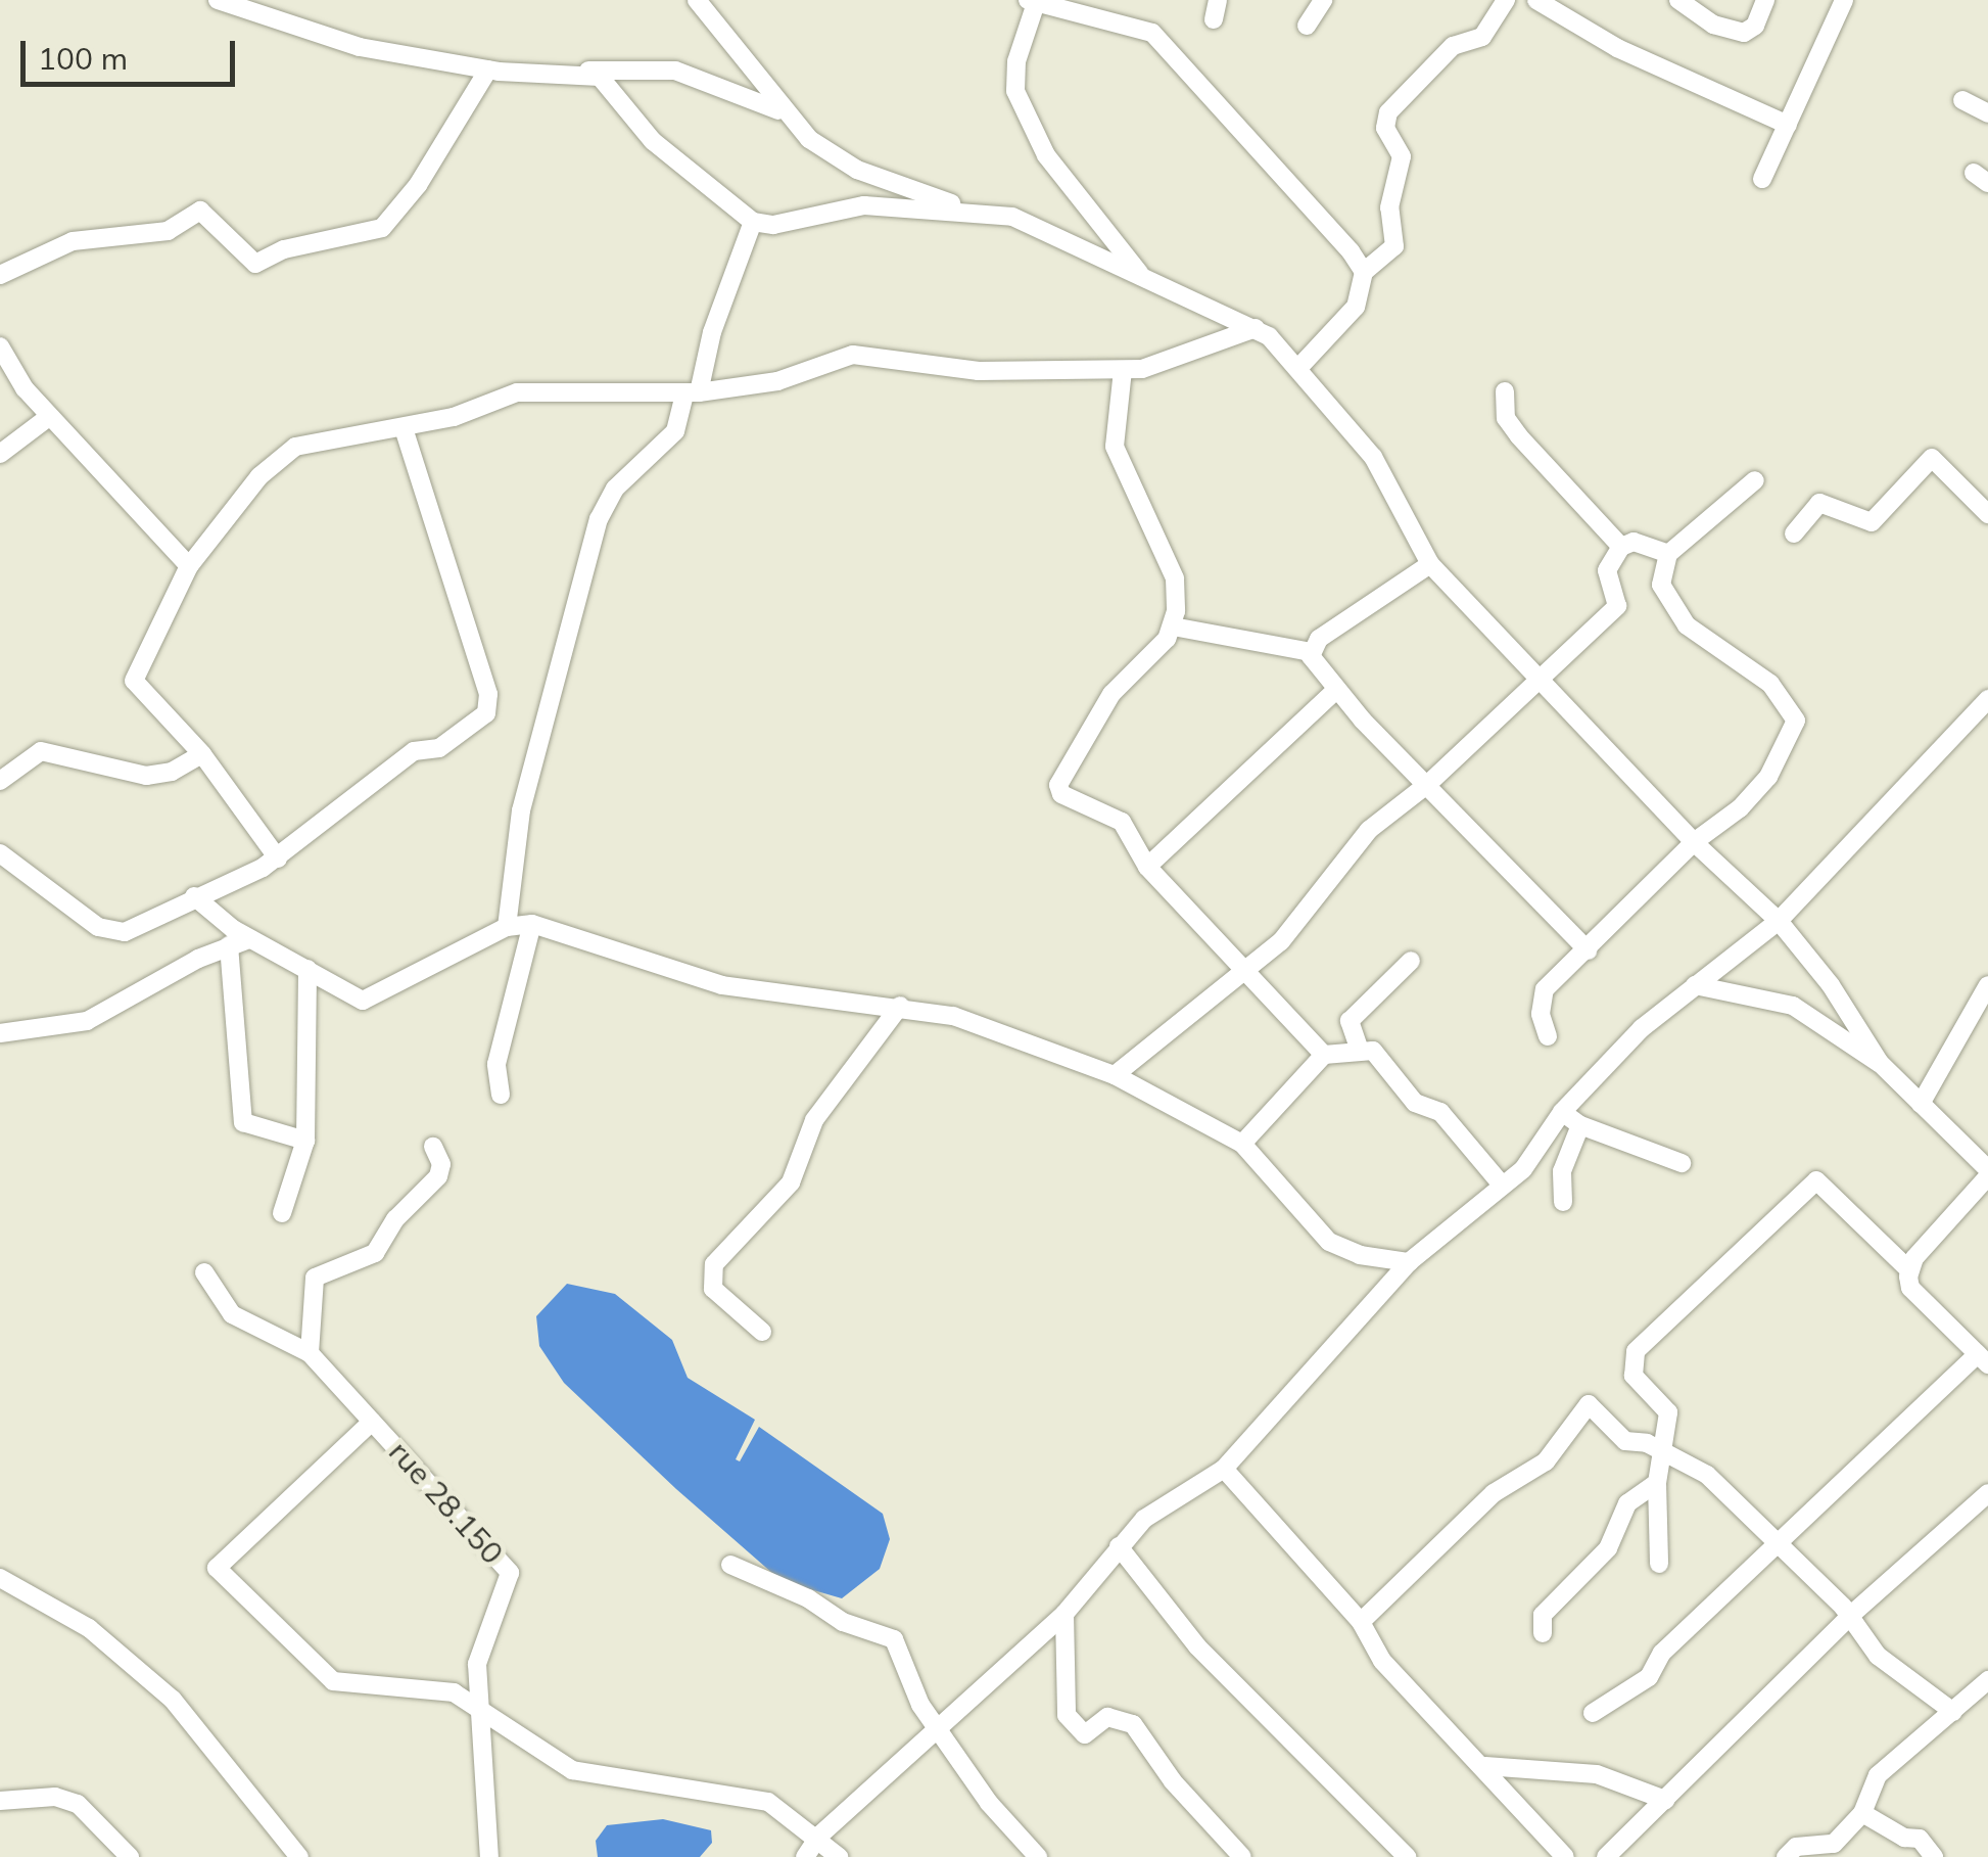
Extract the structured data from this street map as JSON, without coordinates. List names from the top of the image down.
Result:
{
  "streets": {
    "street": ["rue 28.150"]
  },
  "scale_bar": "100 m"
}
